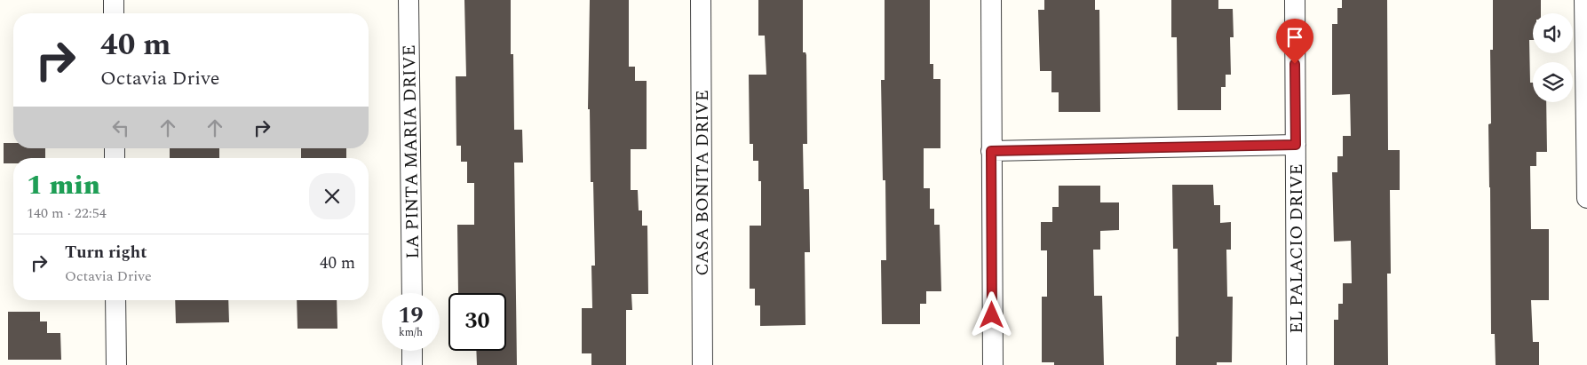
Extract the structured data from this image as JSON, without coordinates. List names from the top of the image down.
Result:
{
  "streets": {
    "street": ["LA PINTA MARIA DRIVE", "CASA BONITA DRIVE", "EL PALACIO DRIVE"]
  },
  "page": {
    "turn": ["40 m", "Octavia Drive"],
    "heading": ["1 min", "140 m · 22:54"],
    "list": [
      {
        "name": "Turn right",
        "note": "Octavia Drive",
        "value": "40 m"
      }
    ],
    "speed": "19 km/h",
    "limit": "30"
  }
}
